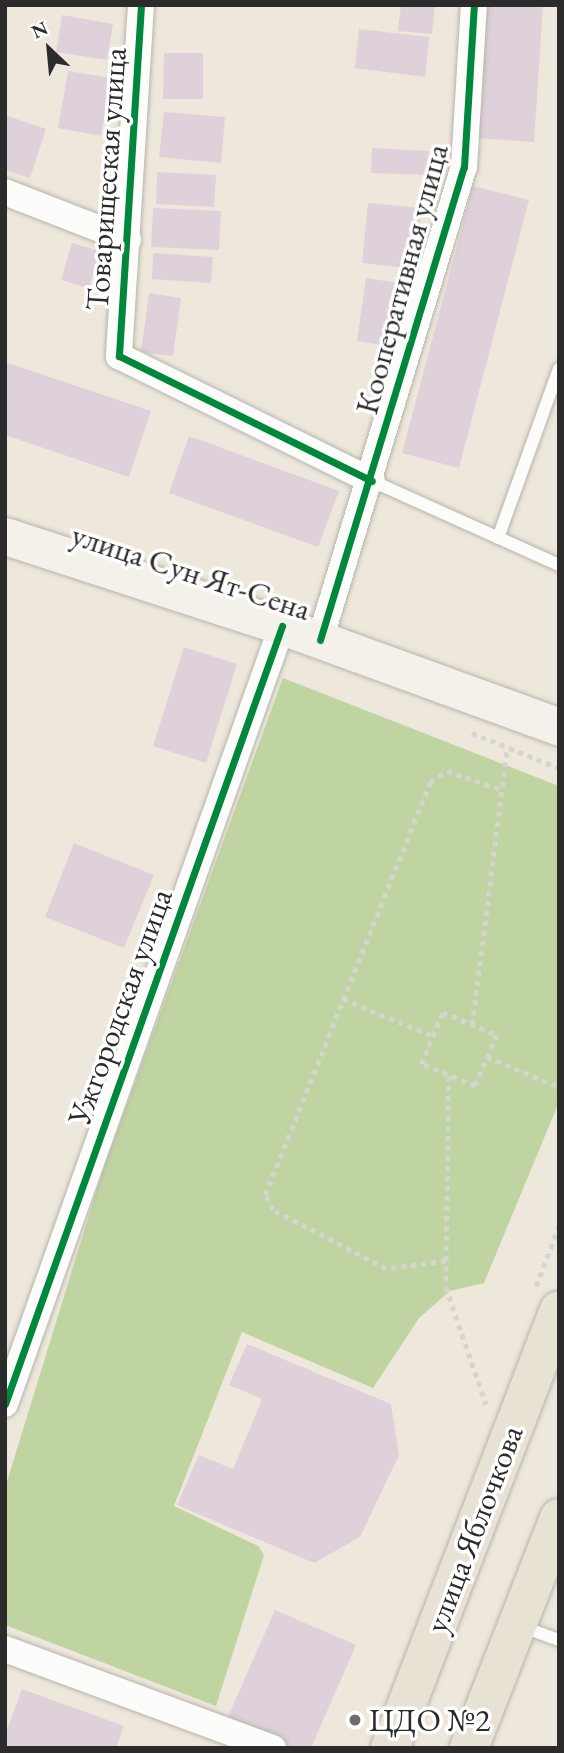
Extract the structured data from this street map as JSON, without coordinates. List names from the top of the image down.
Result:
{
  "streets": {
    "main road": ["улица Сун Ят-Сена", "улица Яблочкова"],
    "street": ["Товарищеская улица", "Кооперативная улица", "Ужгородская улица"]
  },
  "crossings": [
    ["Товарищеская улица", "Кооперативная улица"],
    ["Кооперативная улица", "улица Сун Ят-Сена"],
    ["улица Сун Ят-Сена", "Ужгородская улица"]
  ],
  "places": ["ЦДО №2"],
  "north": "top left"
}
